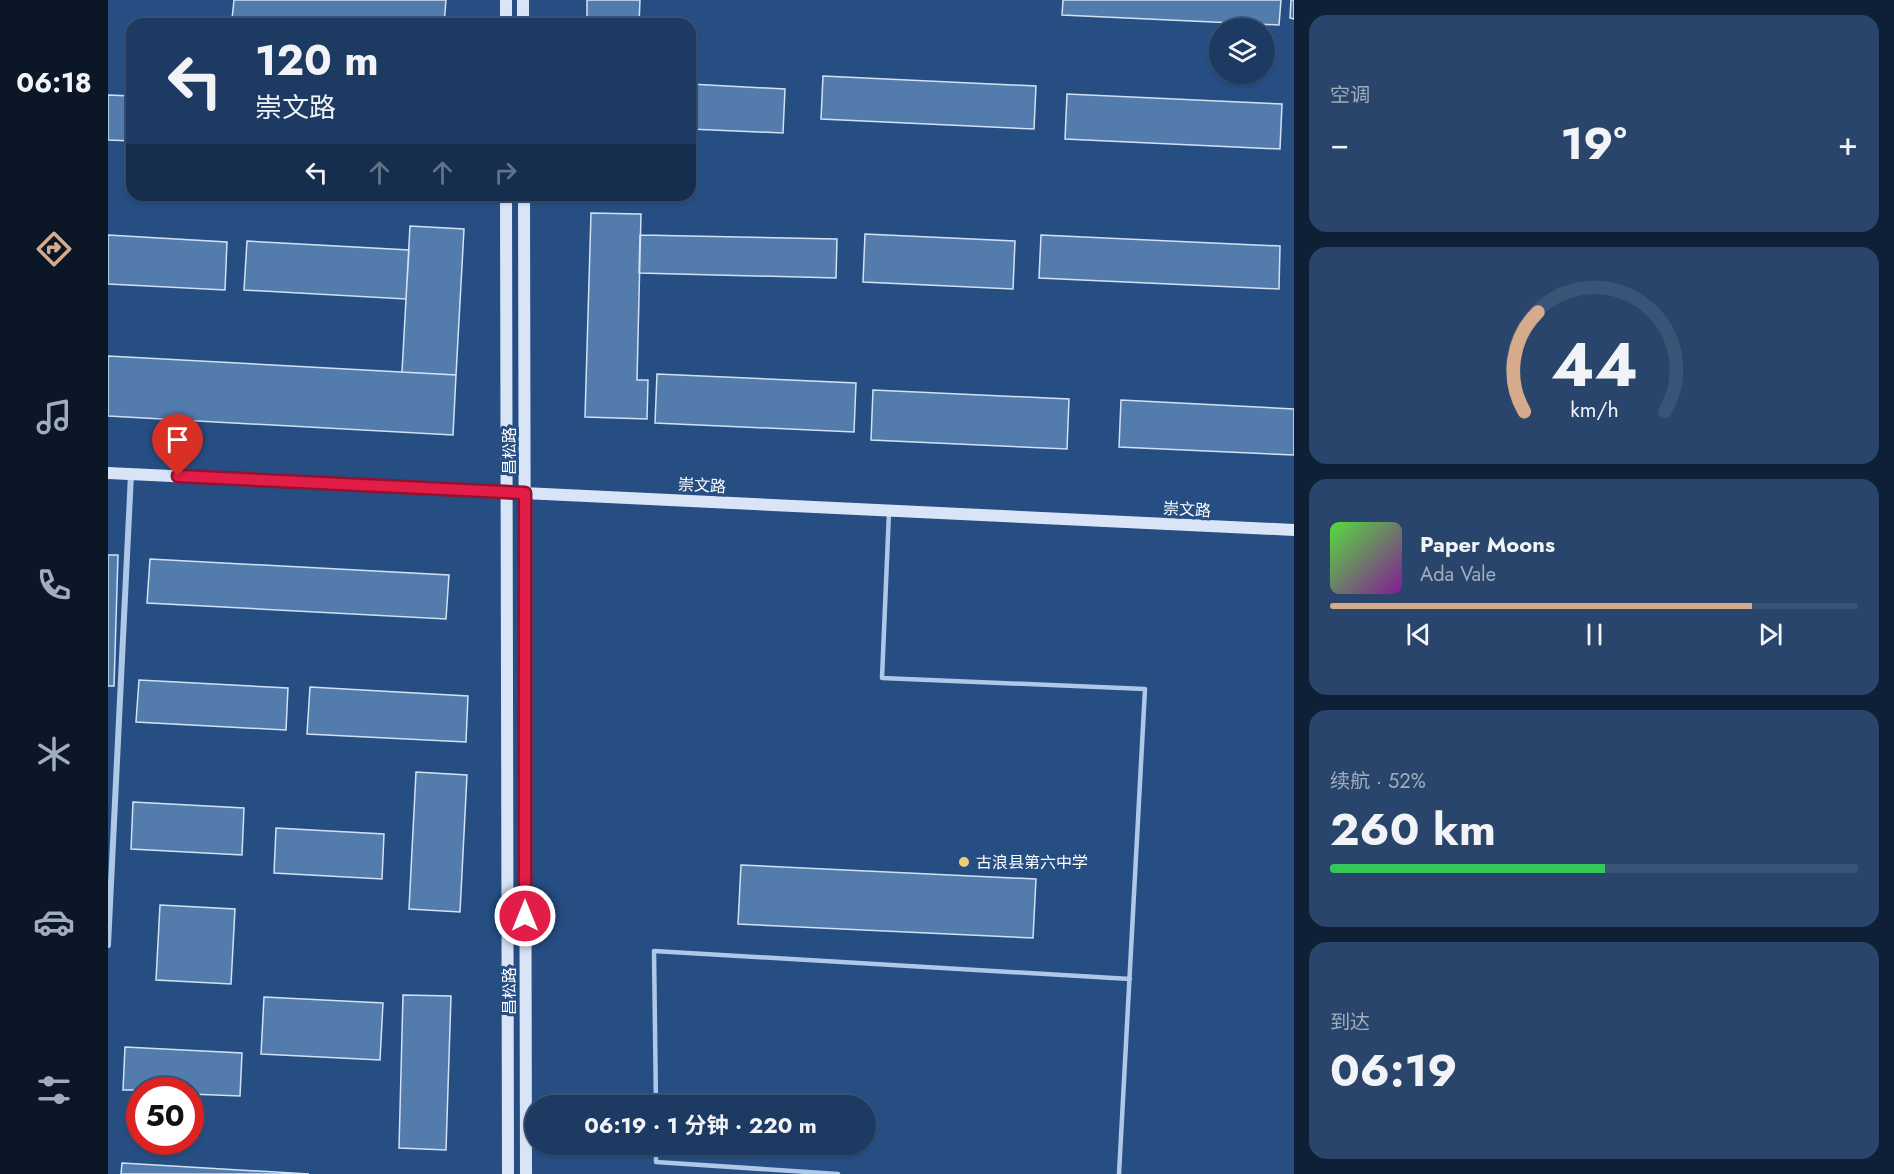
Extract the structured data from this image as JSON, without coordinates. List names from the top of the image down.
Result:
{
  "streets": {
    "main road": ["昌松路", "崇文路"]
  },
  "crossings": [
    ["昌松路", "崇文路"]
  ],
  "places": ["古浪县第六中学"],
  "page": {
    "tabs": "06:18",
    "tile": [
      "空调",
      ["续航 · 52%", "260 km"],
      ["到达", "06:19"]
    ],
    "turn": ["120 m", "崇文路"],
    "heat": ["−", "19°", "+"],
    "song": ["Paper Moons", "Ada Vale"],
    "limit": "50",
    "trip": "06:19 · 1 分钟 · 220 m",
    "gauge": ["44", "km/h"]
  }
}
